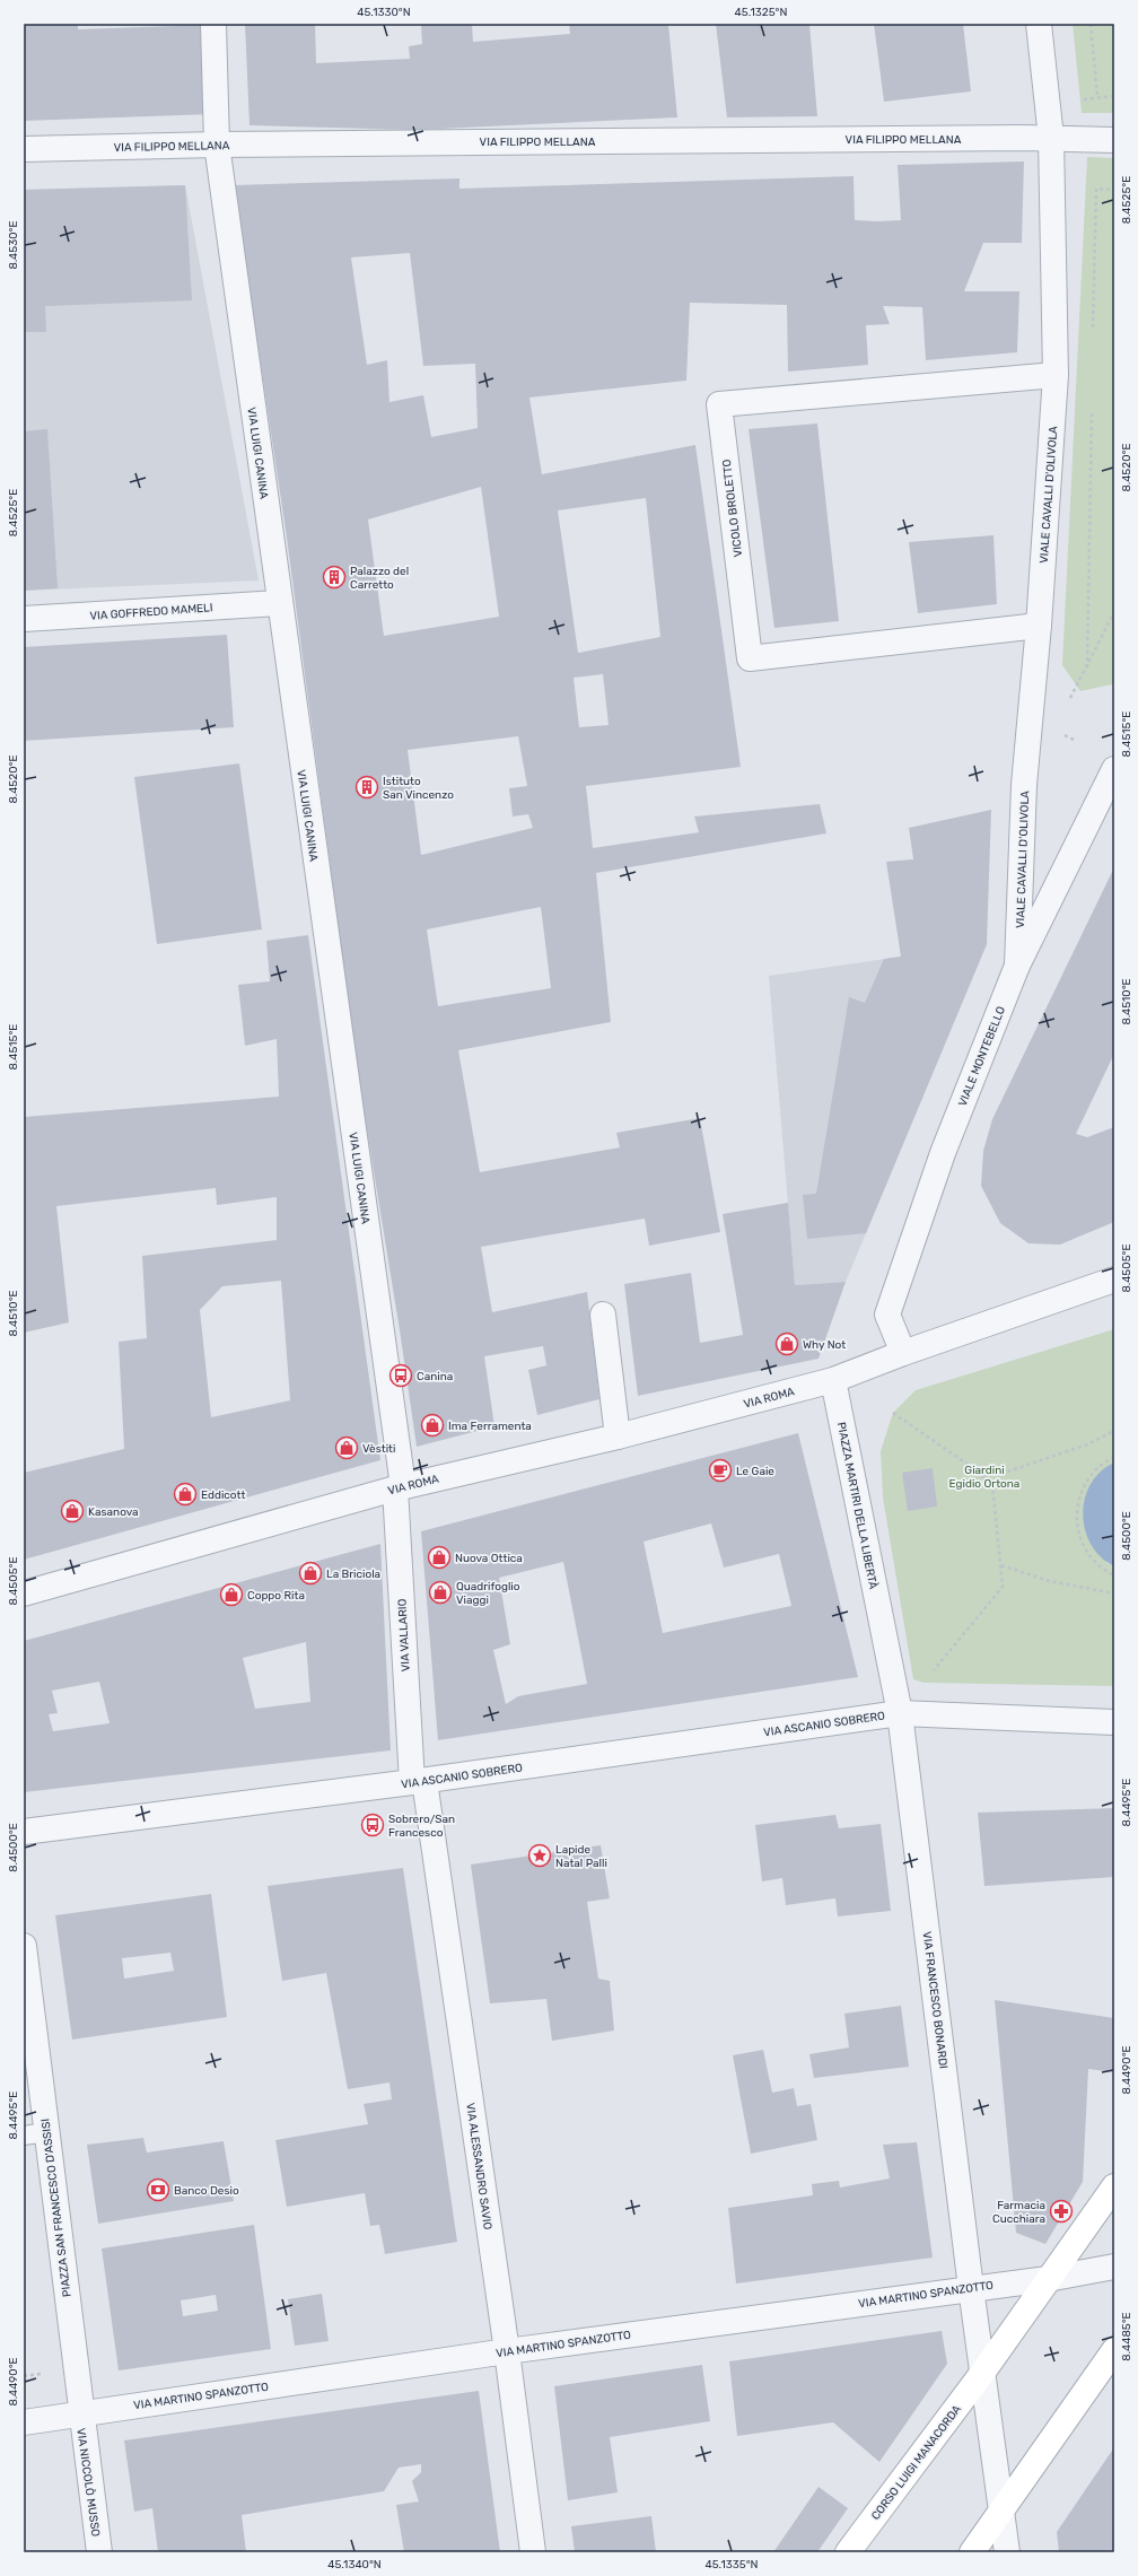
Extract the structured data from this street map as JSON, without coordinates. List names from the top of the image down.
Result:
{
  "streets": {
    "main road": ["CORSO LUIGI MANACORDA"],
    "street": [
      "VIA FILIPPO MELLANA",
      "VIA LUIGI CANINA",
      "VIALE CAVALLI D'OLIVOLA",
      "VICOLO BROLETTO",
      "VIA GOFFREDO MAMELI",
      "VIALE MONTEBELLO",
      "VIA ROMA",
      "PIAZZA MARTIRI DELLA LIBERTÀ",
      "VIA VALLARIO",
      "VIA ASCANIO SOBRERO",
      "VIA FRANCESCO BONARDI",
      "VIA ALESSANDRO SAVIO",
      "PIAZZA SAN FRANCESCO D'ASSISI",
      "VIA MARTINO SPANZOTTO",
      "VIA NICCOLÒ MUSSO"
    ]
  },
  "crossings": [
    ["VIA FILIPPO MELLANA", "VIA LUIGI CANINA"],
    ["VIA FILIPPO MELLANA", "VIALE CAVALLI D'OLIVOLA"],
    ["VIA LUIGI CANINA", "VIA GOFFREDO MAMELI"],
    ["VIA LUIGI CANINA", "VIA ROMA"],
    ["VIA LUIGI CANINA", "VIA VALLARIO"],
    ["VIALE CAVALLI D'OLIVOLA", "VICOLO BROLETTO"],
    ["VIALE CAVALLI D'OLIVOLA", "VIALE MONTEBELLO"],
    ["VIA ROMA", "PIAZZA MARTIRI DELLA LIBERTÀ"],
    ["VIA ROMA", "VIA VALLARIO"],
    ["PIAZZA MARTIRI DELLA LIBERTÀ", "VIA ASCANIO SOBRERO"],
    ["PIAZZA MARTIRI DELLA LIBERTÀ", "VIA FRANCESCO BONARDI"],
    ["VIA VALLARIO", "VIA ASCANIO SOBRERO"],
    ["VIA VALLARIO", "VIA ALESSANDRO SAVIO"],
    ["VIA ASCANIO SOBRERO", "VIA FRANCESCO BONARDI"],
    ["VIA ASCANIO SOBRERO", "VIA ALESSANDRO SAVIO"],
    ["VIA FRANCESCO BONARDI", "VIA MARTINO SPANZOTTO"],
    ["VIA FRANCESCO BONARDI", "CORSO LUIGI MANACORDA"],
    ["VIA ALESSANDRO SAVIO", "VIA MARTINO SPANZOTTO"],
    ["PIAZZA SAN FRANCESCO D'ASSISI", "VIA MARTINO SPANZOTTO"],
    ["PIAZZA SAN FRANCESCO D'ASSISI", "VIA NICCOLÒ MUSSO"],
    ["VIA MARTINO SPANZOTTO", "CORSO LUIGI MANACORDA"],
    ["VIA MARTINO SPANZOTTO", "VIA NICCOLÒ MUSSO"]
  ],
  "parks": ["Giardini Egidio Ortona"],
  "places": {
    "building": ["Palazzo del Carretto", "Istituto San Vincenzo"],
    "shop": [
      "Why Not",
      "Ima Ferramenta",
      "Vèstiti",
      "Eddicott",
      "Kasanova",
      "Nuova Ottica",
      "La Briciola",
      "Quadrifoglio Viaggi",
      "Coppo Rita"
    ],
    "bus stop": ["Canina", "Sobrero/San Francesco"],
    "cafe": ["Le Gaie"],
    "place": ["Lapide Natal Palli"],
    "bank": ["Banco Desio"],
    "pharmacy": ["Farmacia Cucchiara"]
  },
  "coordinates": [
    "45.1330°N",
    "45.1325°N",
    "8.4525°E",
    "8.4530°E",
    "8.4520°E",
    "8.4515°E",
    "8.4510°E",
    "8.4505°E",
    "8.4500°E",
    "8.4495°E",
    "8.4490°E",
    "8.4485°E",
    "45.1340°N",
    "45.1335°N"
  ]
}
